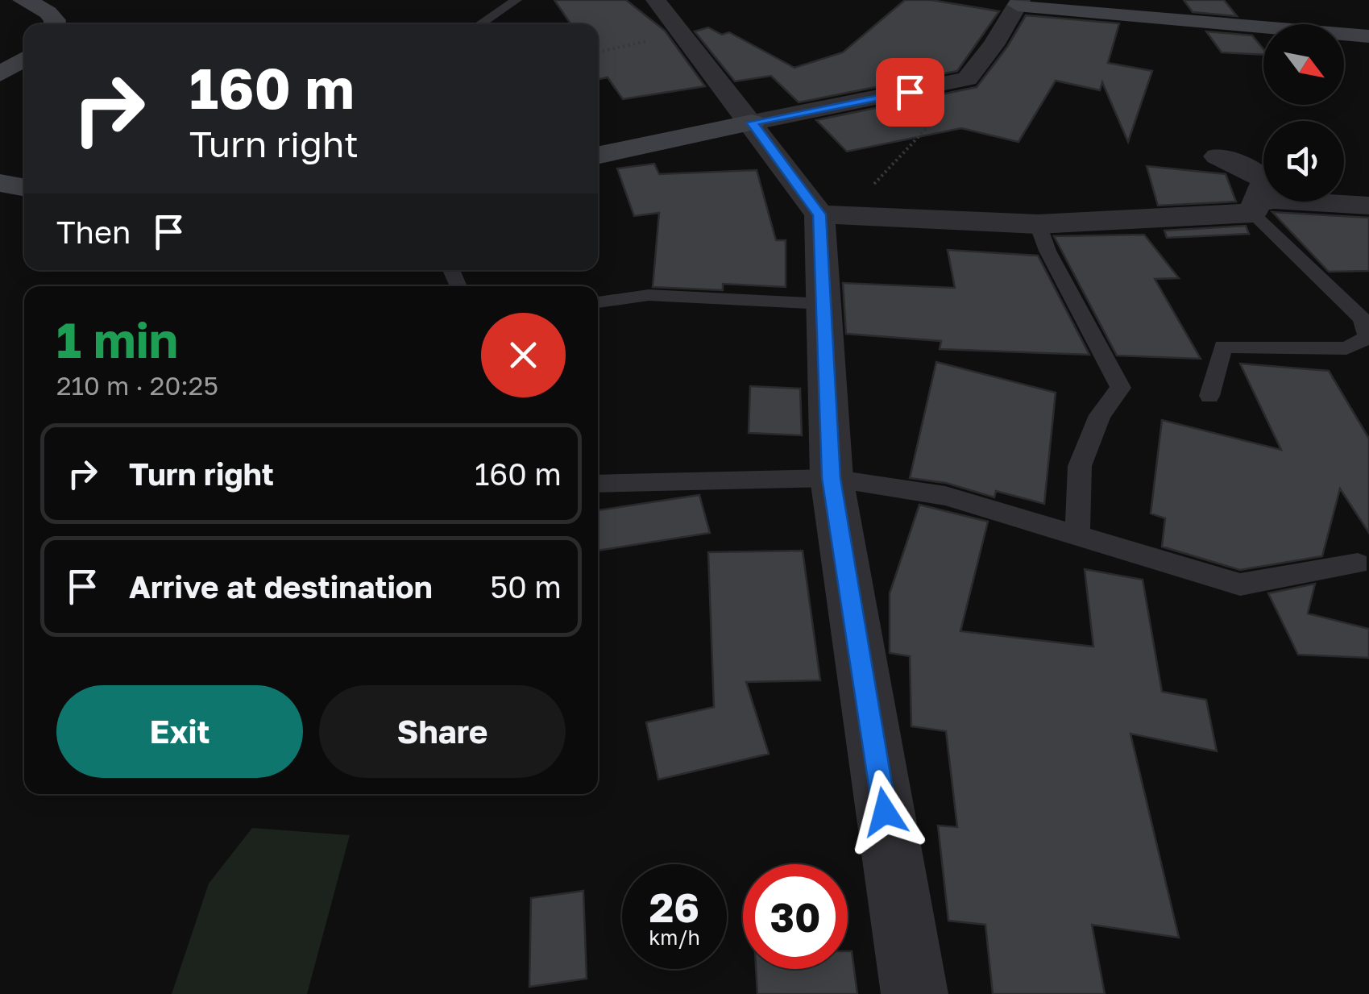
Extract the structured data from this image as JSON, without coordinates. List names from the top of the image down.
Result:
{
  "north": "bottom right",
  "page": {
    "turn": ["160 m", "Turn right"],
    "then": "Then",
    "heading": ["1 min", "210 m · 20:25"],
    "list": [
      {
        "name": "Turn right",
        "value": "160 m"
      },
      {
        "name": "Arrive at destination",
        "value": "50 m"
      }
    ],
    "buttons": ["Exit", "Share"],
    "speed": "26 km/h",
    "limit": "30"
  }
}
